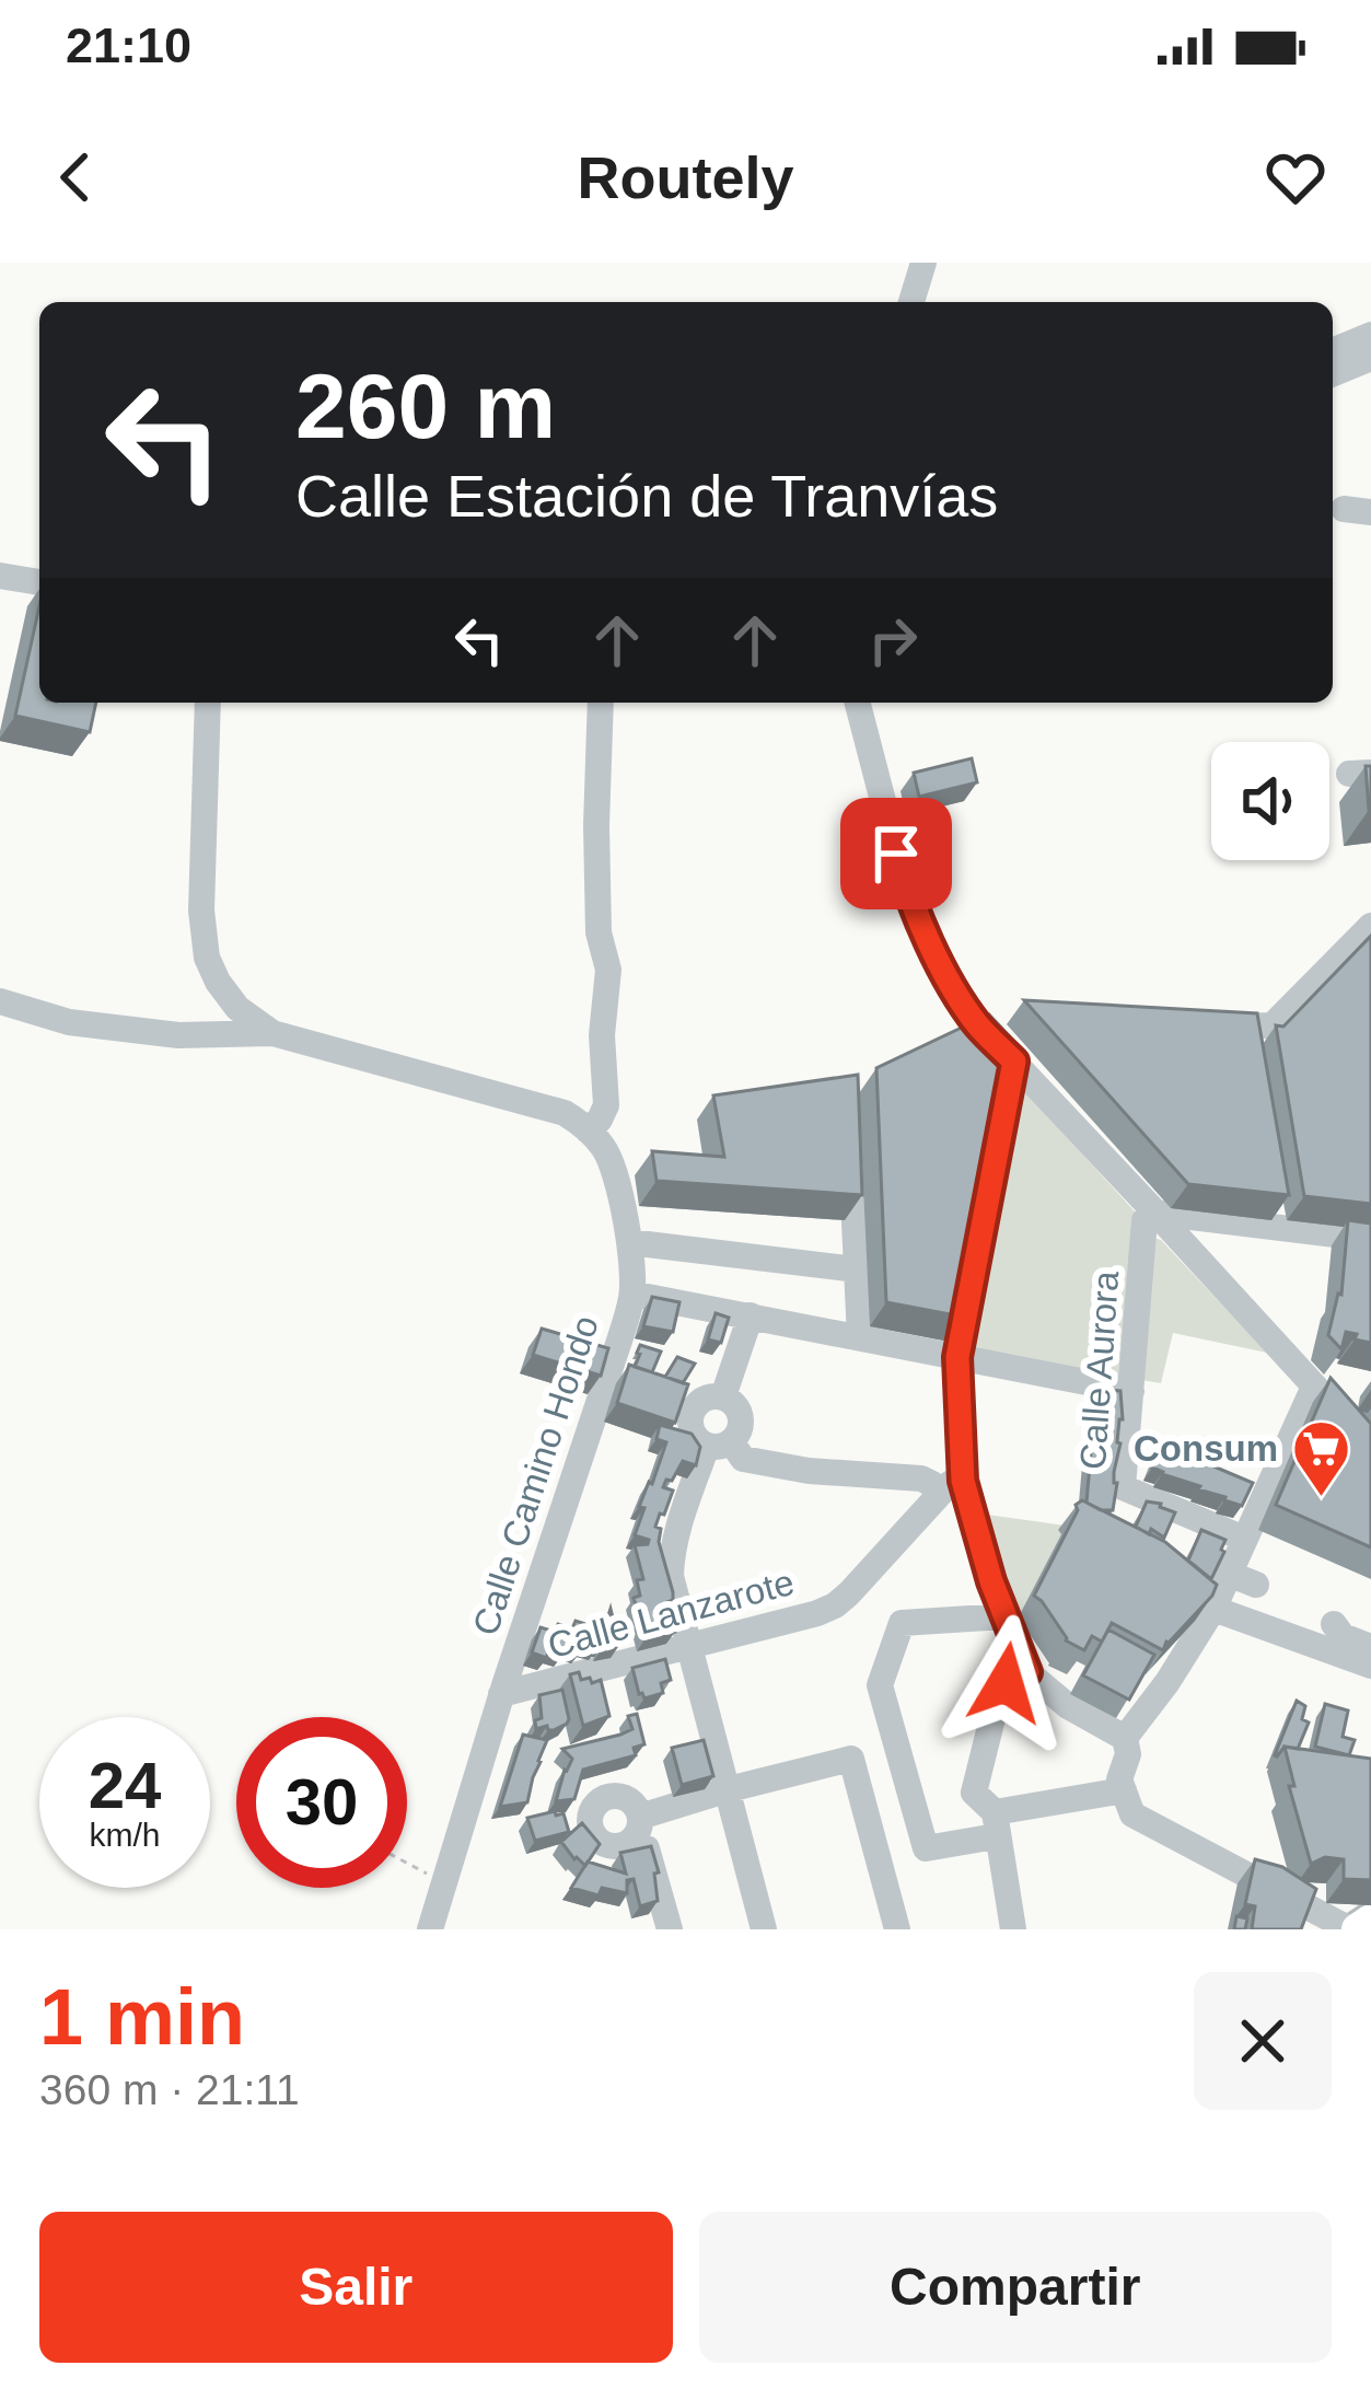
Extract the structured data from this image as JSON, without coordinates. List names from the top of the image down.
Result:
{
  "streets": {
    "street": ["Calle Aurora", "Calle Camino Hondo", "Calle Lanzarote"]
  },
  "crossings": [
    ["Calle Camino Hondo", "Calle Lanzarote"]
  ],
  "places": {
    "supermarket": ["Consum"]
  },
  "page": {
    "status": "21:10",
    "header": "Routely",
    "turn": ["260 m", "Calle Estación de Tranvías"],
    "speed": "24 km/h",
    "limit": "30",
    "heading": ["1 min", "360 m · 21:11"],
    "buttons": ["Salir", "Compartir"]
  }
}
